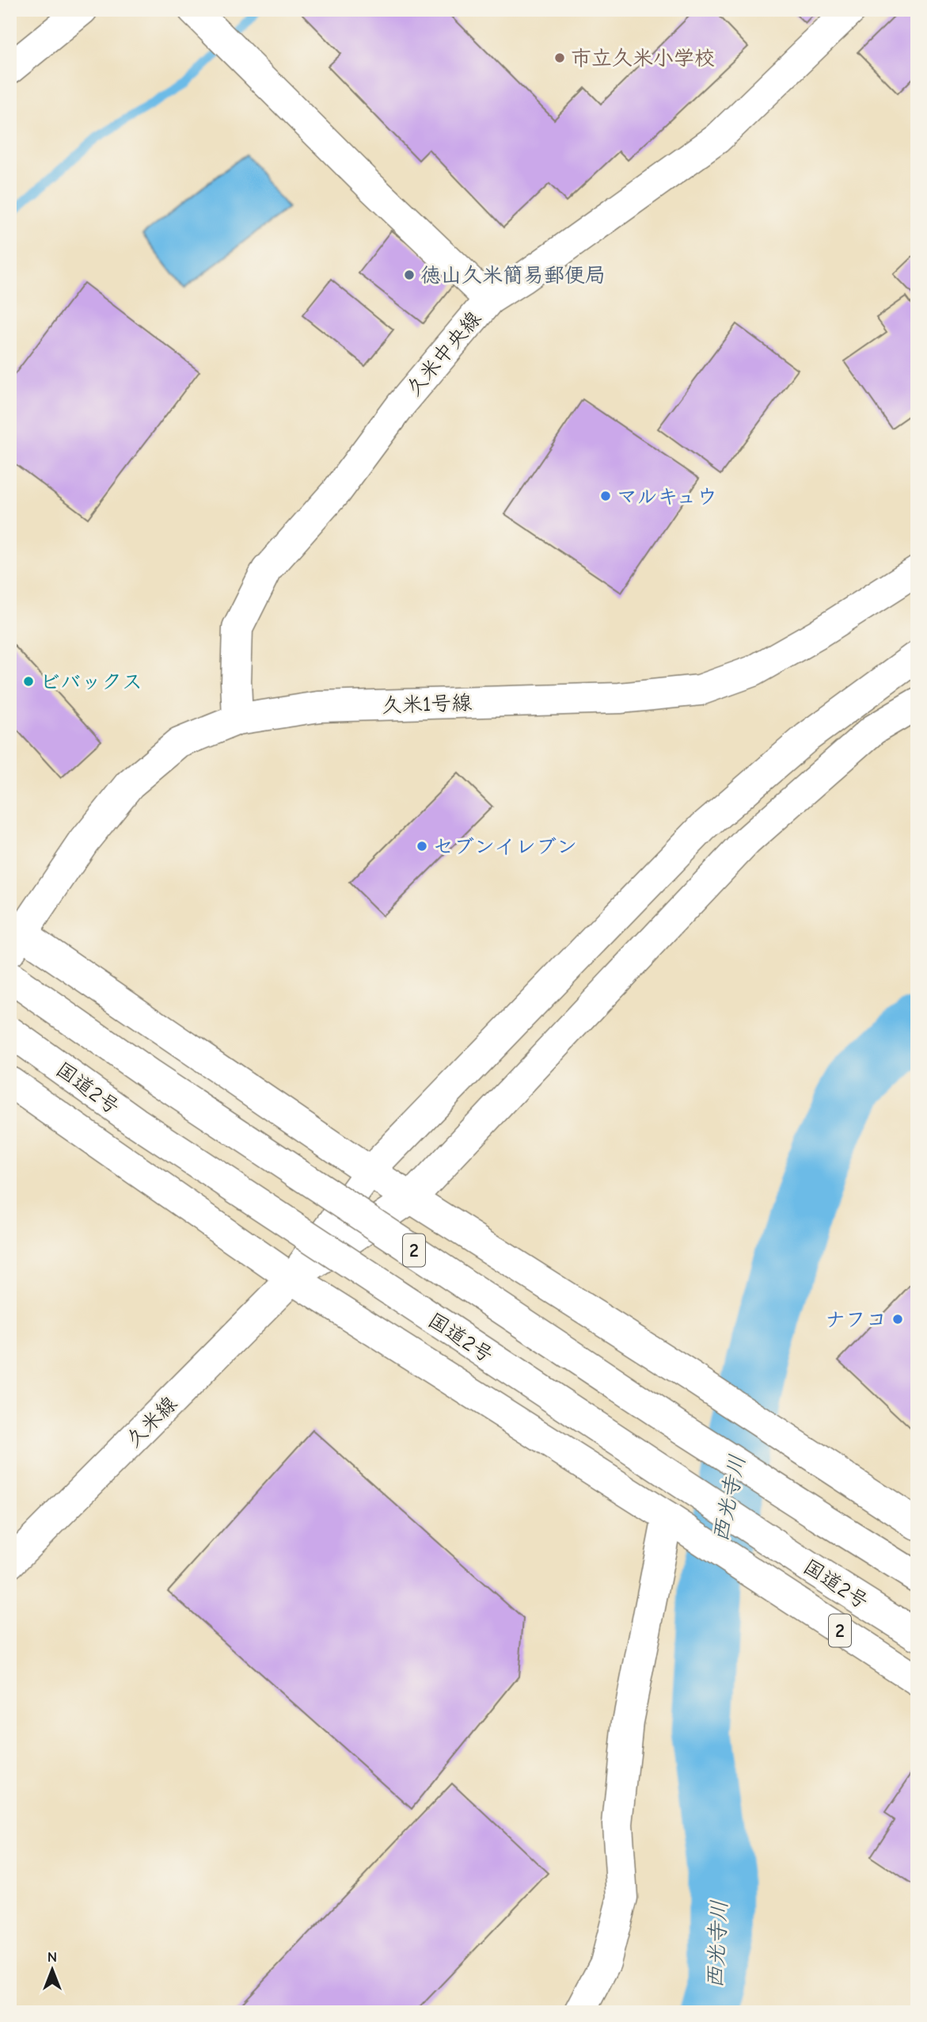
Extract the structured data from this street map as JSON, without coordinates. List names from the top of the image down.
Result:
{
  "streets": {
    "main road": [
      "久米中央線",
      "久米1号線",
      "国道2号",
      "2",
      "久米線"
    ]
  },
  "crossings": [
    ["久米中央線", "久米1号線"],
    ["久米1号線", "2"],
    ["2", "久米線"]
  ],
  "water": ["西光寺川"],
  "places": [
    "市立久米小学校",
    "徳山久米簡易郵便局",
    "マルキュウ",
    "ビバックス",
    "セブンイレブン",
    "ナフコ"
  ],
  "north": "top"
}
